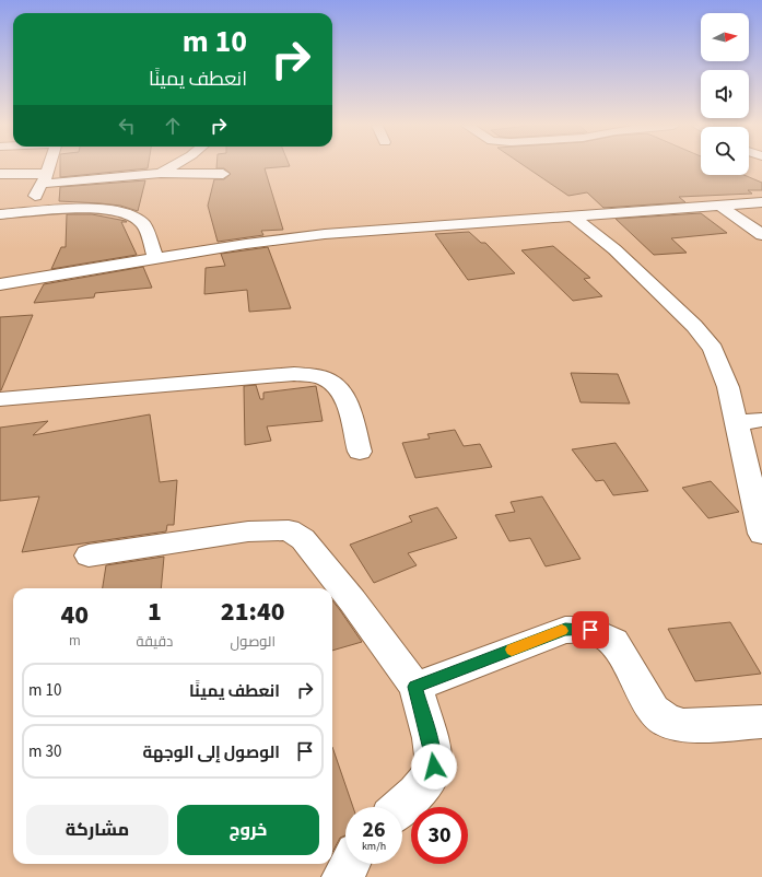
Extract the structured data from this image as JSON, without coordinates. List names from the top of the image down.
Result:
{
  "north": "right",
  "page": {
    "turn": ["10 m", "انعطف يمينًا"],
    "eta": [
      "21:40",
      "الوصول",
      "1",
      "دقيقة",
      "40",
      "m"
    ],
    "list": [
      {
        "name": "انعطف يمينًا",
        "value": "10 m"
      },
      {
        "name": "الوصول إلى الوجهة",
        "value": "30 m"
      }
    ],
    "buttons": ["خروج", "مشاركة"],
    "speed": "26 km/h",
    "limit": "30"
  }
}
